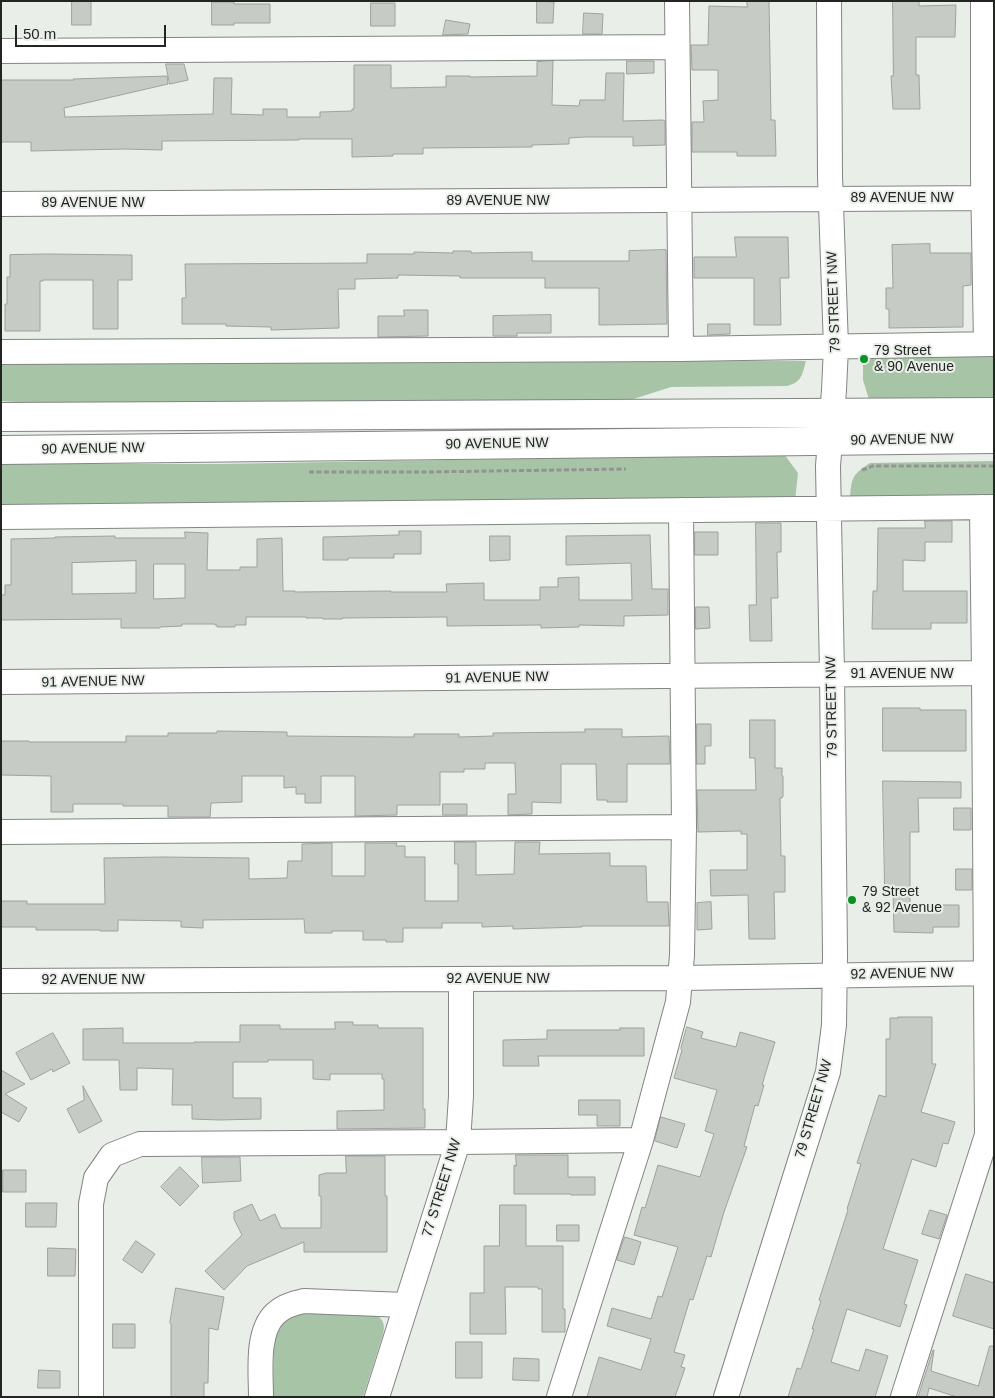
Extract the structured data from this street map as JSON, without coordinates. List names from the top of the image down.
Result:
{
  "streets": {
    "main road": ["90 AVENUE NW"],
    "street": [
      "89 AVENUE NW",
      "79 STREET NW",
      "91 AVENUE NW",
      "92 AVENUE NW",
      "77 STREET NW"
    ]
  },
  "crossings": [
    ["89 AVENUE NW", "79 STREET NW"],
    ["79 STREET NW", "90 AVENUE NW"],
    ["79 STREET NW", "91 AVENUE NW"],
    ["79 STREET NW", "92 AVENUE NW"],
    ["92 AVENUE NW", "77 STREET NW"]
  ],
  "places": ["79 Street & 90 Avenue", "79 Street & 92 Avenue"],
  "scale_bar": "50 m"
}
